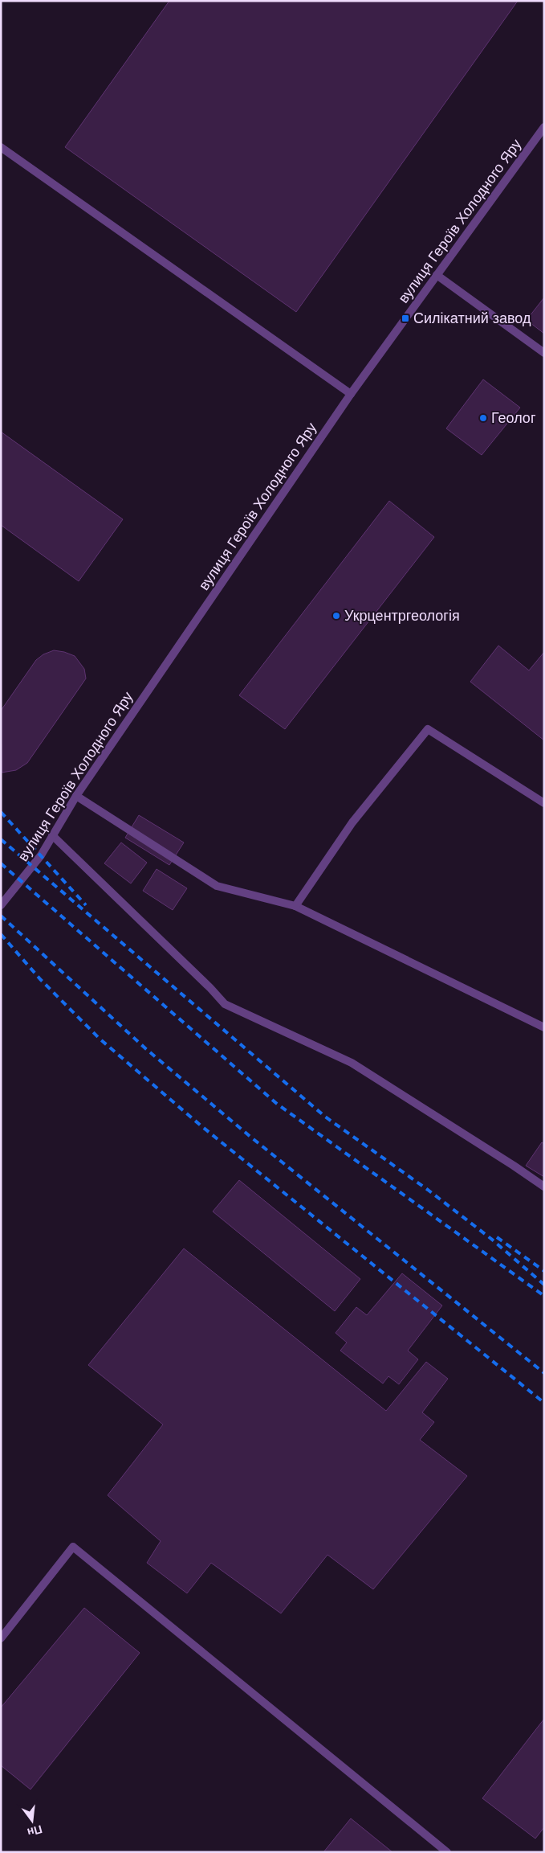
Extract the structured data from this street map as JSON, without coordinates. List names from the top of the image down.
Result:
{
  "streets": {
    "street": ["вулиця Героїв Холодного Яру"]
  },
  "places": {
    "transit": ["Силікатний завод"],
    "other": ["Геолог", "Укрцентргеологія"]
  },
  "north": "bottom"
}
